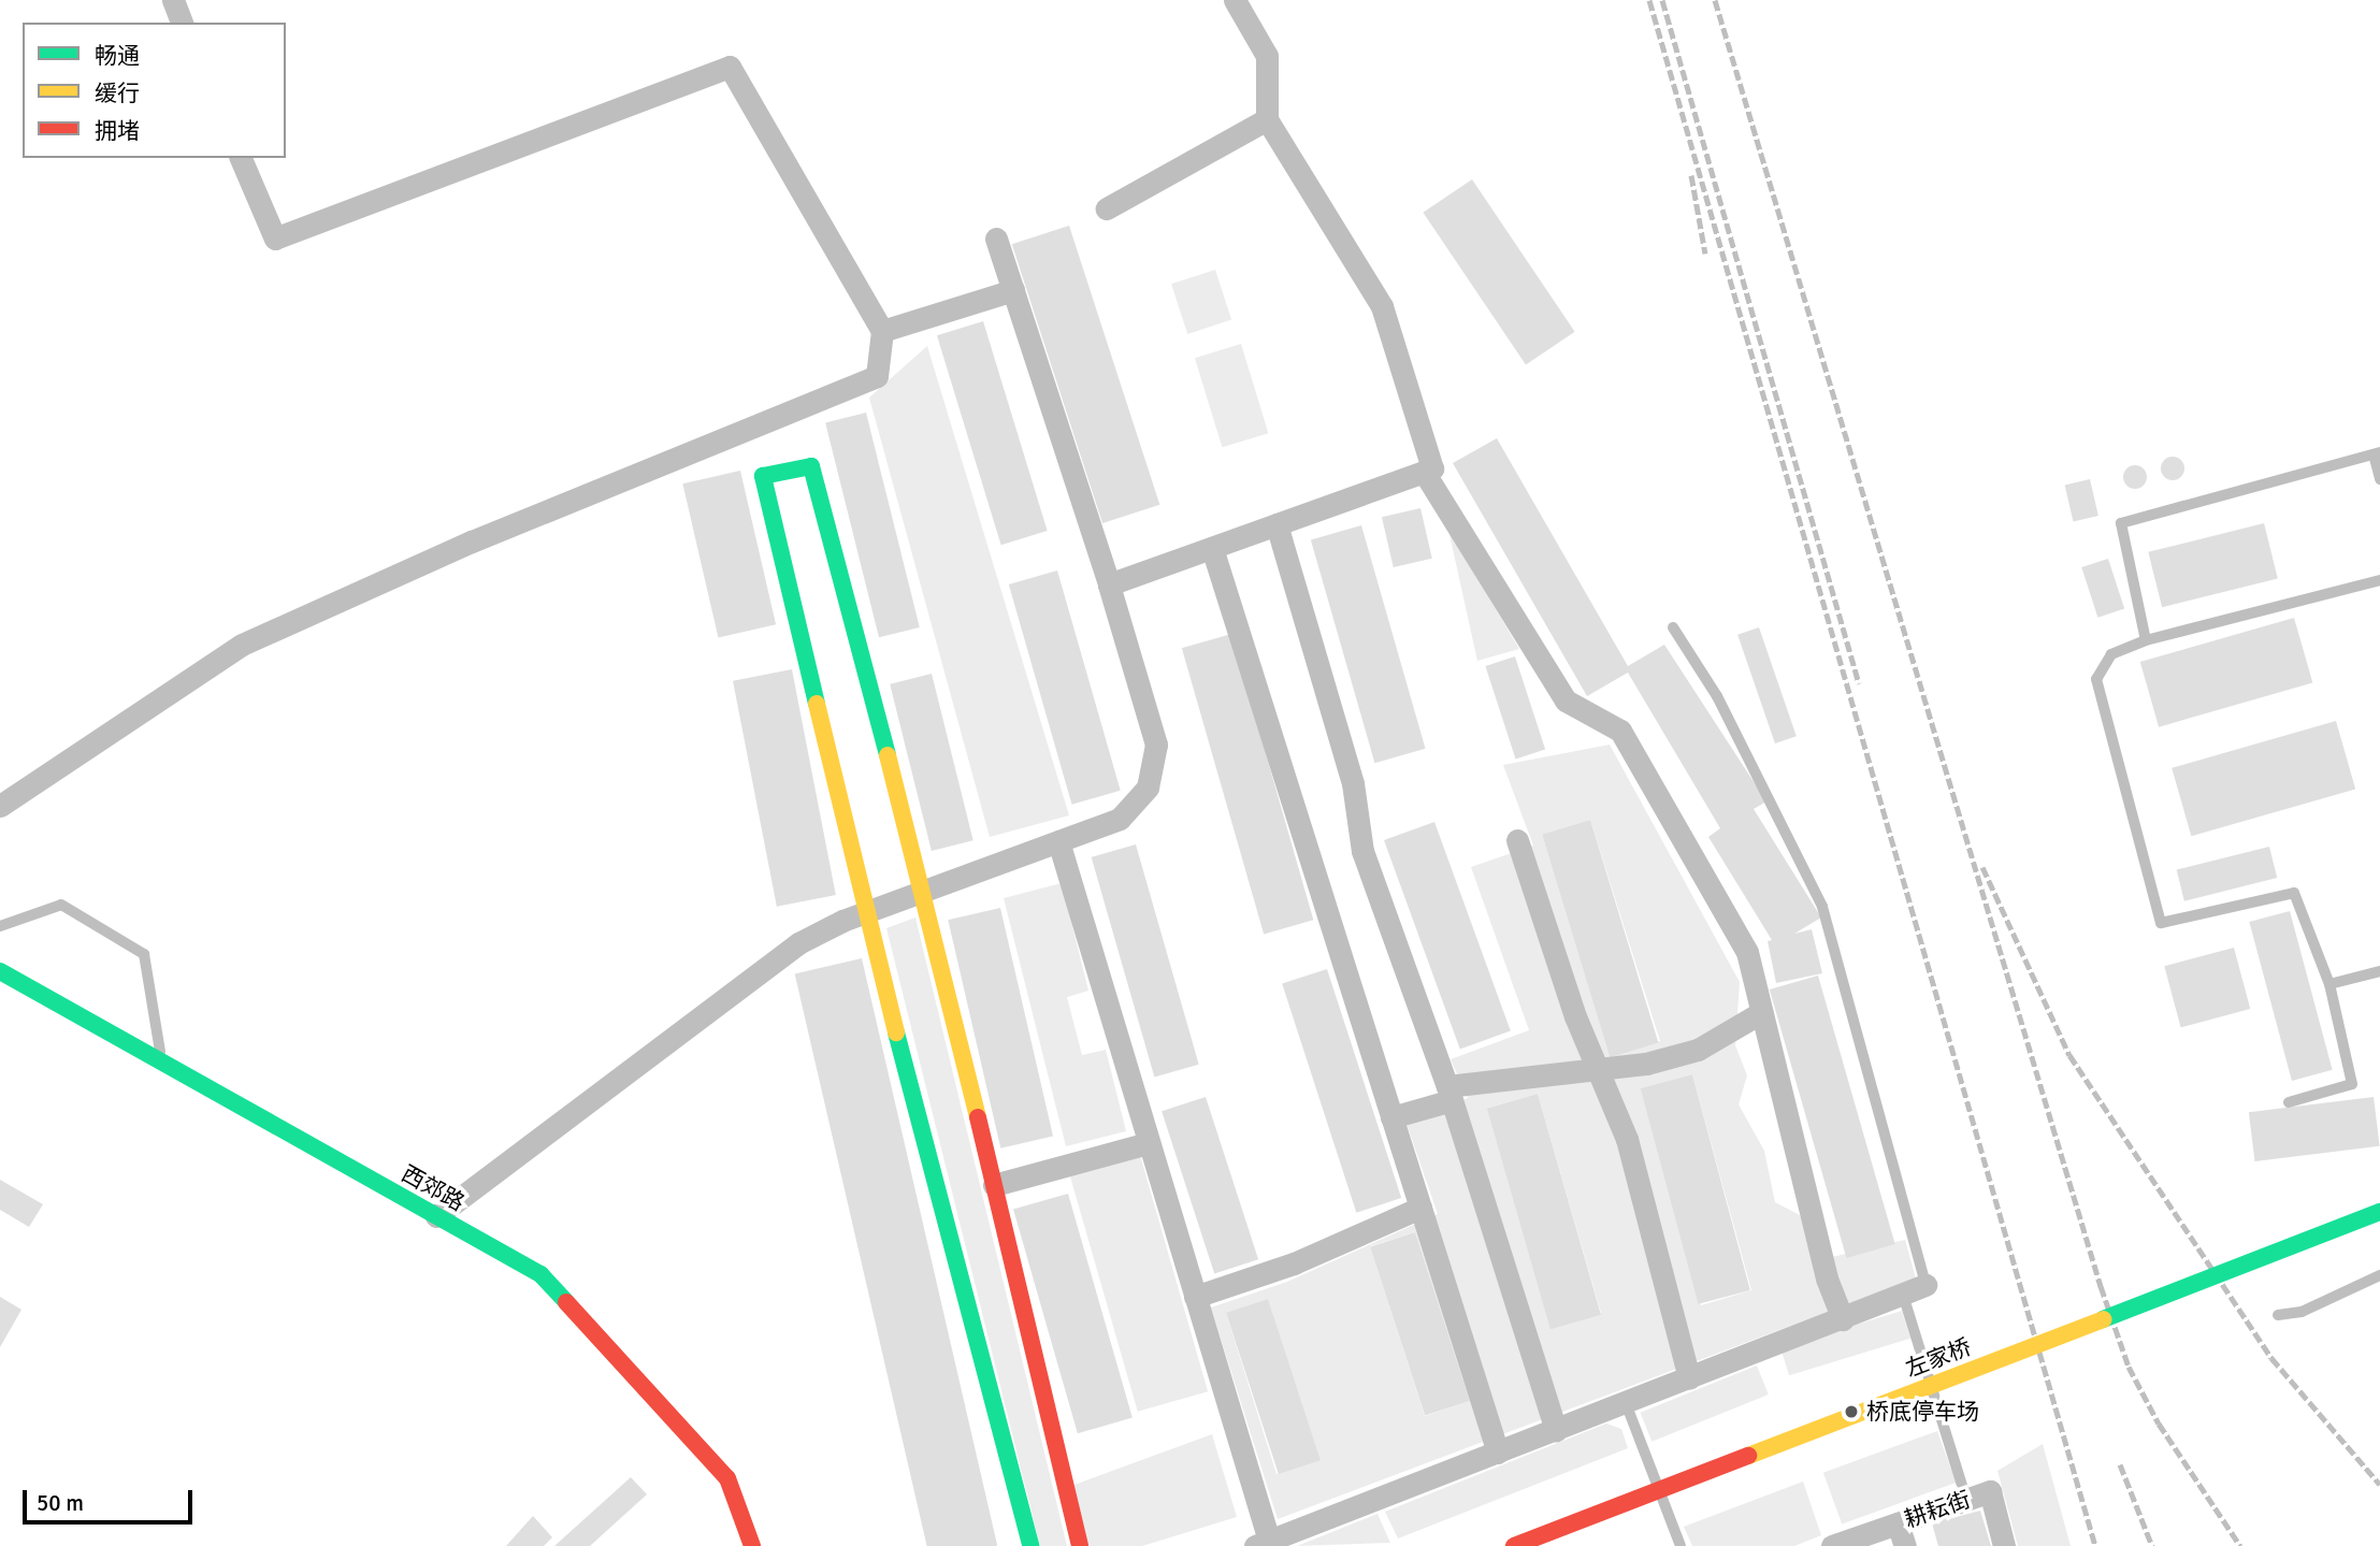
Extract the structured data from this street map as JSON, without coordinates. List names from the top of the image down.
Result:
{
  "streets": {
    "street": ["西郊路", "左家桥", "耕耘街"]
  },
  "places": ["桥底停车场"],
  "legend": ["畅通", "缓行", "拥堵"],
  "scale_bar": "50 m"
}
